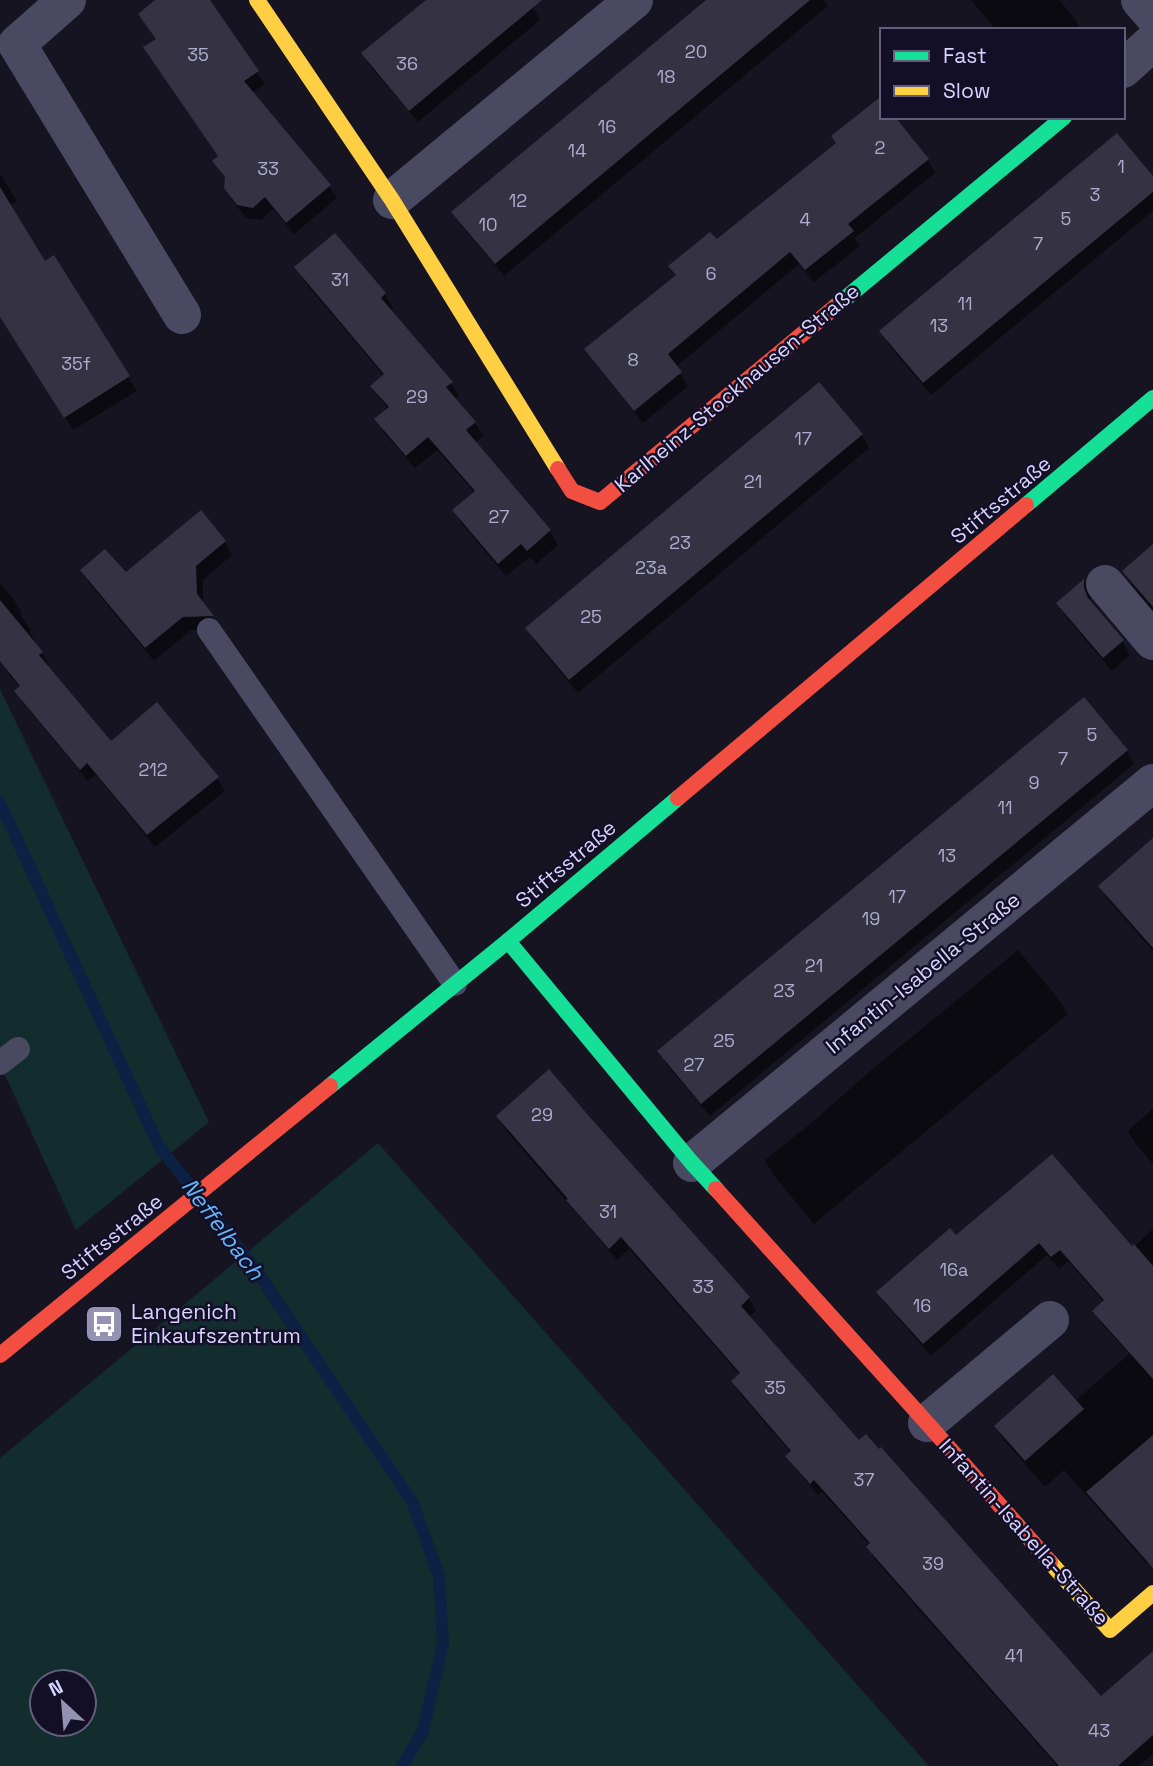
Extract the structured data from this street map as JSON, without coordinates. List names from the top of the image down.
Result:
{
  "streets": {
    "street": ["Karlheinz-Stockhausen-Straße", "Stiftsstraße", "Infantin-Isabella-Straße"]
  },
  "crossings": [
    ["Stiftsstraße", "Infantin-Isabella-Straße"]
  ],
  "water": ["Neffelbach"],
  "places": {
    "bus stop": ["Langenich Einkaufszentrum"]
  },
  "house_numbers": [
    "20",
    "35",
    "36",
    "18",
    "16",
    "2",
    "14",
    "1",
    "33",
    "3",
    "12",
    "5",
    "4",
    "10",
    "7",
    "6",
    "31",
    "11",
    "13",
    "8",
    "35f",
    "29",
    "17",
    "21",
    "27",
    "23",
    "23a",
    "25",
    "5",
    "7",
    "212",
    "9",
    "11",
    "13",
    "17",
    "19",
    "21",
    "23",
    "25",
    "27",
    "29",
    "31",
    "16a",
    "33",
    "16",
    "35",
    "37",
    "39",
    "41",
    "43"
  ],
  "legend": ["Fast", "Slow"],
  "north": "top left"
}
